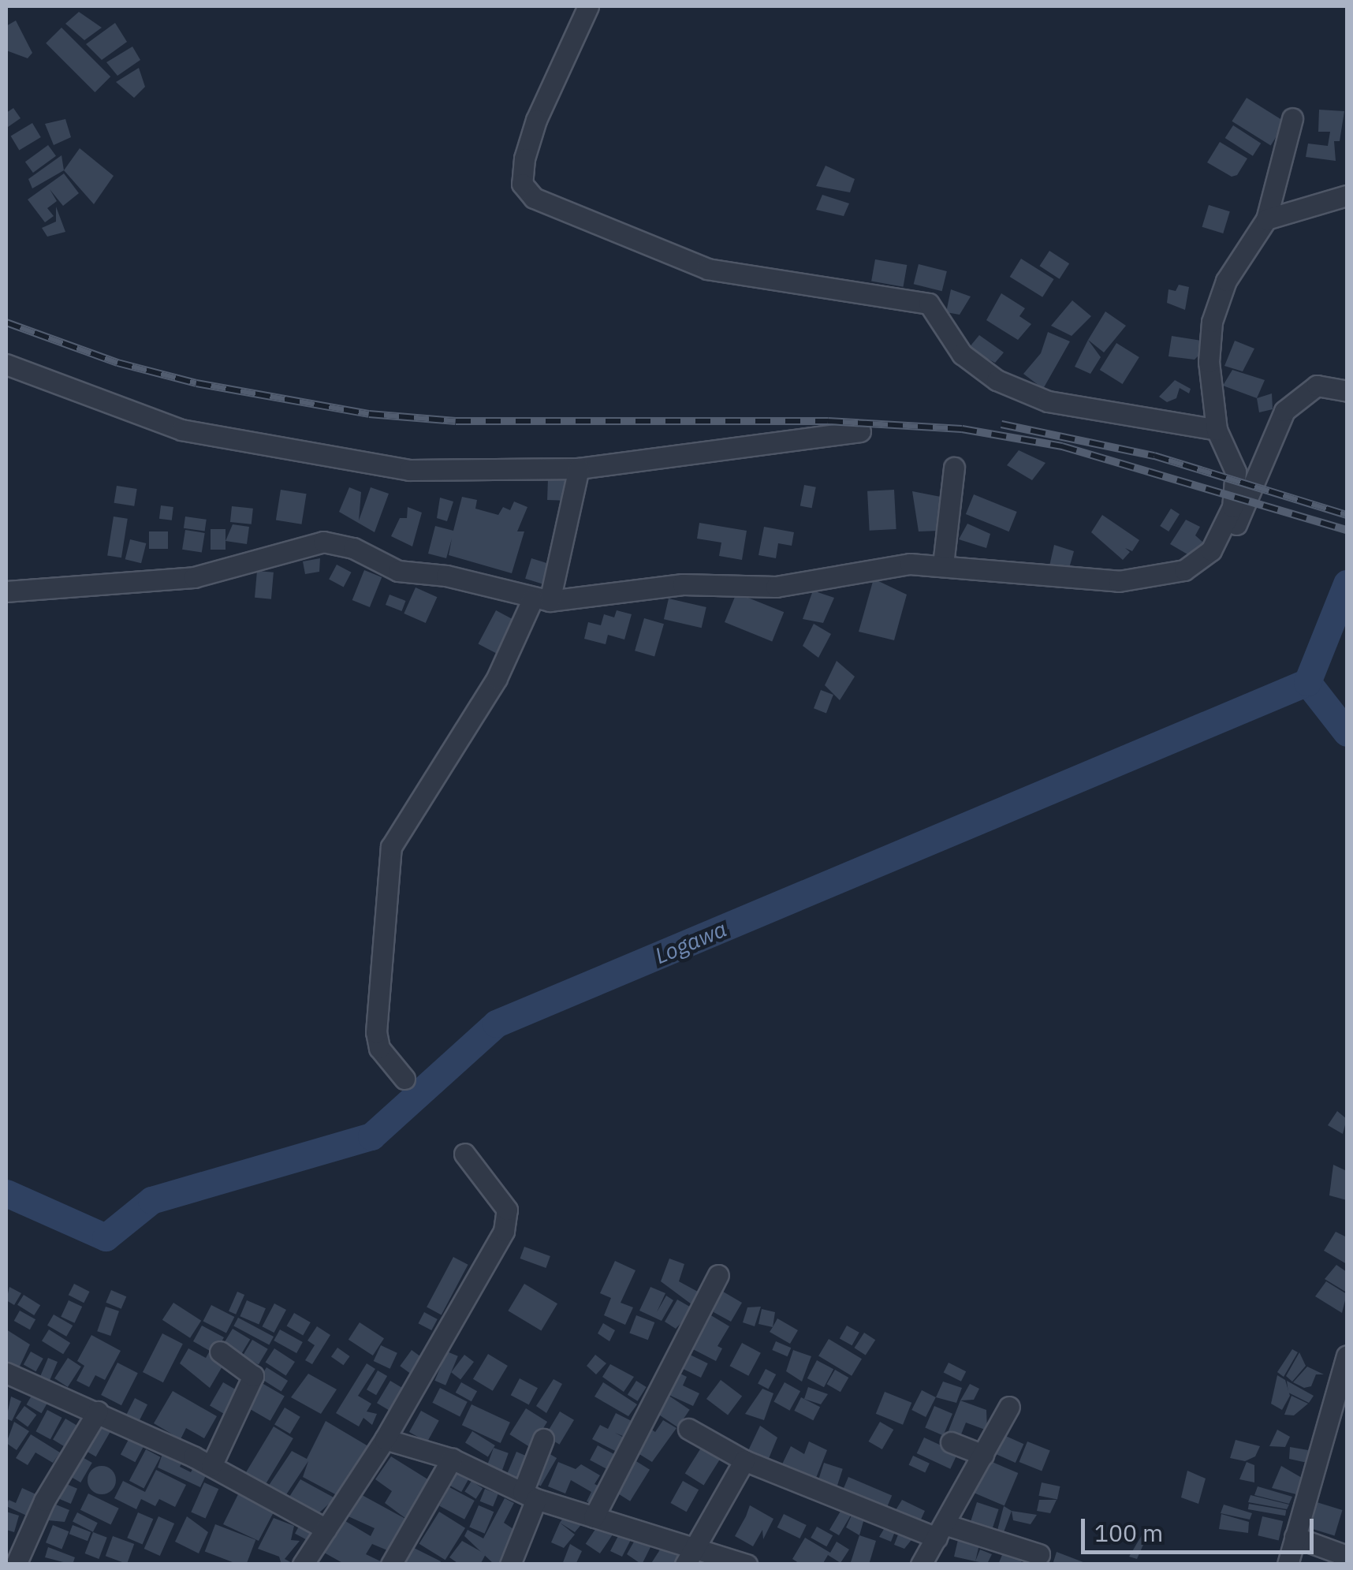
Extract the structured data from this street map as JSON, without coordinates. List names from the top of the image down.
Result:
{
  "water": ["Logawa"],
  "scale_bar": "100 m"
}
